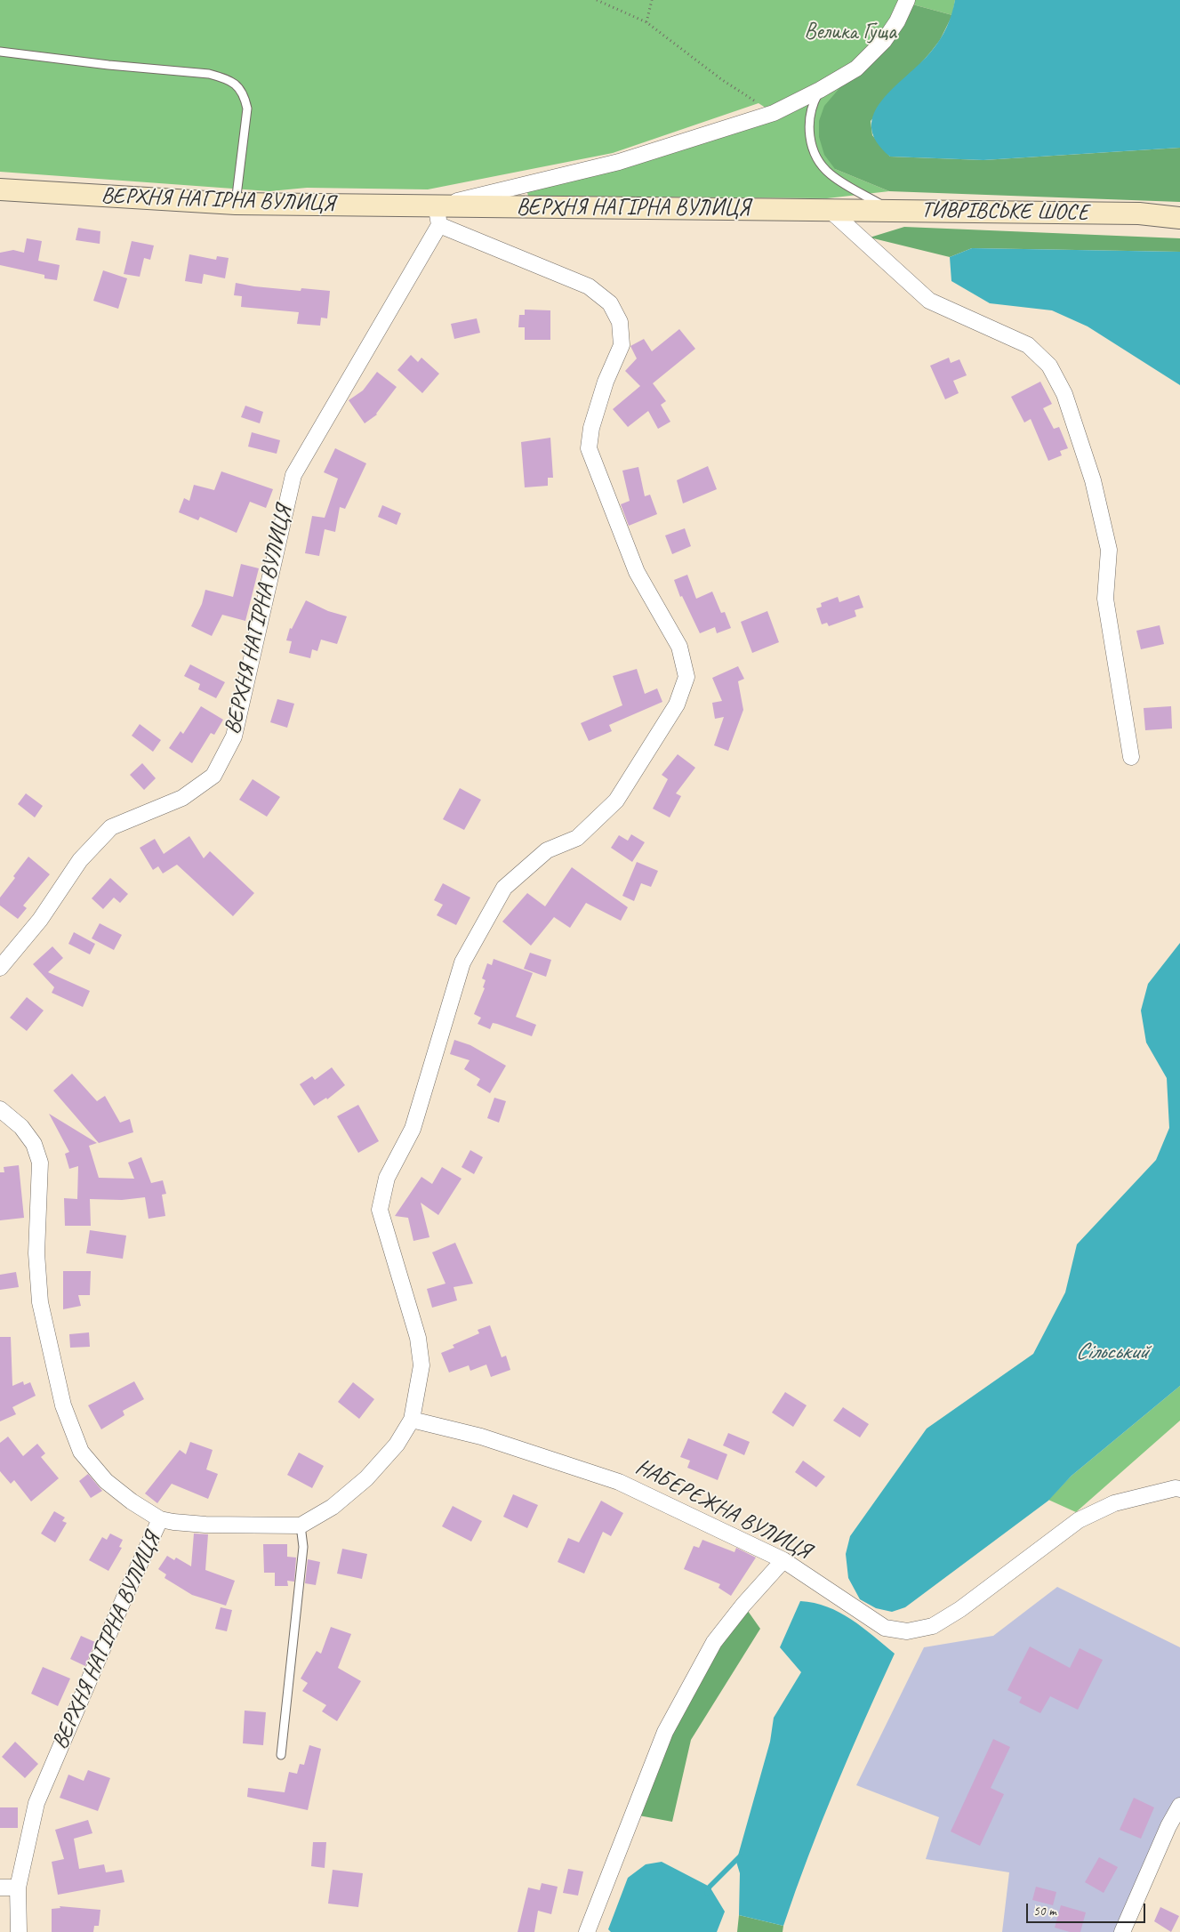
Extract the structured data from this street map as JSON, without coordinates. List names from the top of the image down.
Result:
{
  "streets": {
    "main road": ["ВЕРХНЯ НАГІРНА ВУЛИЦЯ", "ТИВРІВСЬКЕ ШОСЕ"],
    "street": ["НАБЕРЕЖНА ВУЛИЦЯ"]
  },
  "crossings": [
    ["ВЕРХНЯ НАГІРНА ВУЛИЦЯ", "ТИВРІВСЬКЕ ШОСЕ"]
  ],
  "water": ["Сільський"],
  "parks": ["Велика Гуща"],
  "scale_bar": "50 m"
}
